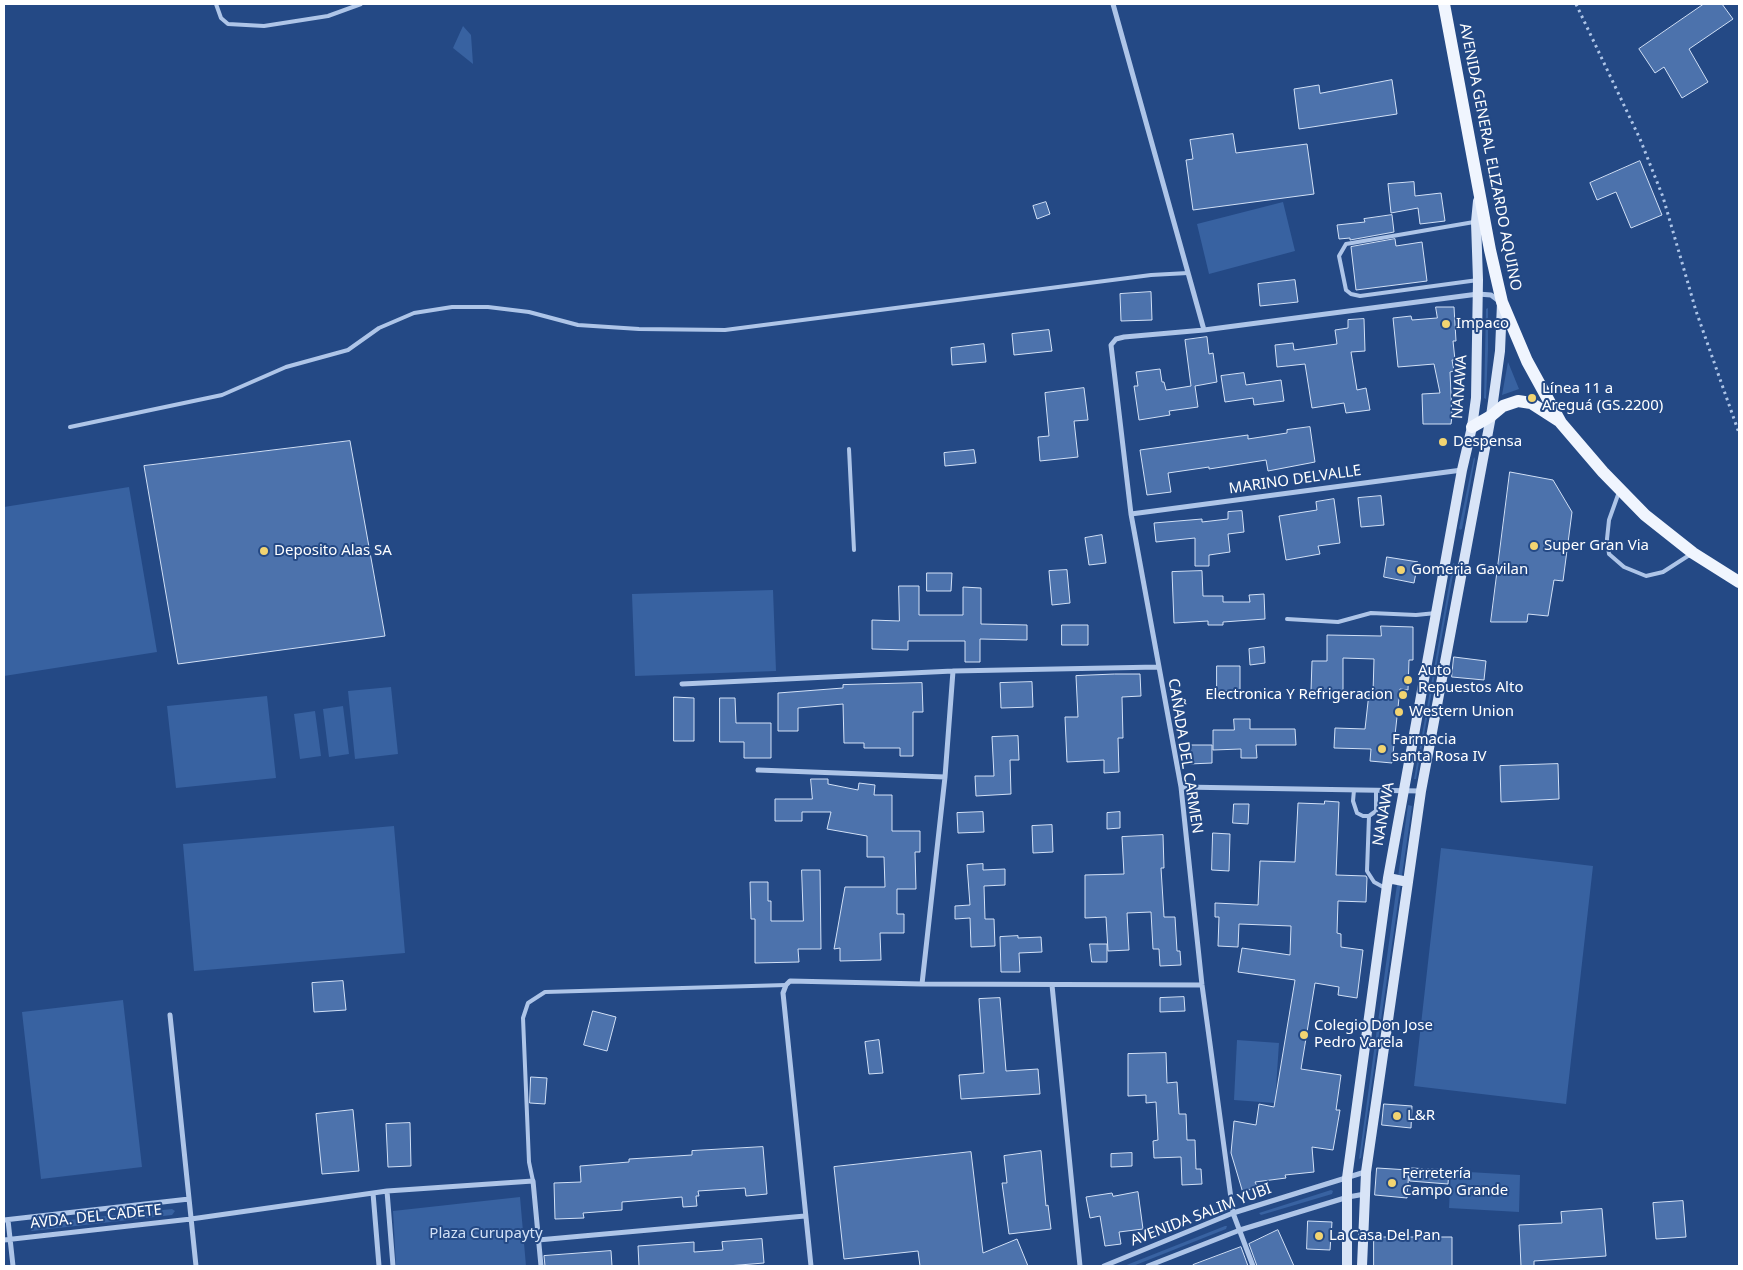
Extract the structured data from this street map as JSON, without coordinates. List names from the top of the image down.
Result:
{
  "streets": {
    "main road": ["AVENIDA GENERAL ELIZARDO AQUINO", "NANAWA"],
    "street": [
      "MARINO DELVALLE",
      "CAÑADA DEL CARMEN",
      "AVENIDA SALIM YUBI",
      "AVDA. DEL CADETE"
    ]
  },
  "crossings": [
    ["AVENIDA GENERAL ELIZARDO AQUINO", "NANAWA"],
    ["NANAWA", "MARINO DELVALLE"],
    ["NANAWA", "AVENIDA SALIM YUBI"],
    ["MARINO DELVALLE", "CAÑADA DEL CARMEN"],
    ["CAÑADA DEL CARMEN", "AVENIDA SALIM YUBI"]
  ],
  "parks": ["Plaza Curupayty"],
  "places": [
    "Impaco",
    "Línea 11 a Areguá (GS.2200)",
    "Despensa",
    "Super Gran Via",
    "Deposito Alas SA",
    "Gomeria Gavilan",
    "Auto Repuestos Alto",
    "Electronica Y Refrigeracion",
    "Western Union",
    "Farmacia santa Rosa IV",
    "Colegio Don Jose Pedro Varela",
    "L&R",
    "Ferretería Campo Grande",
    "La Casa Del Pan"
  ]
}
